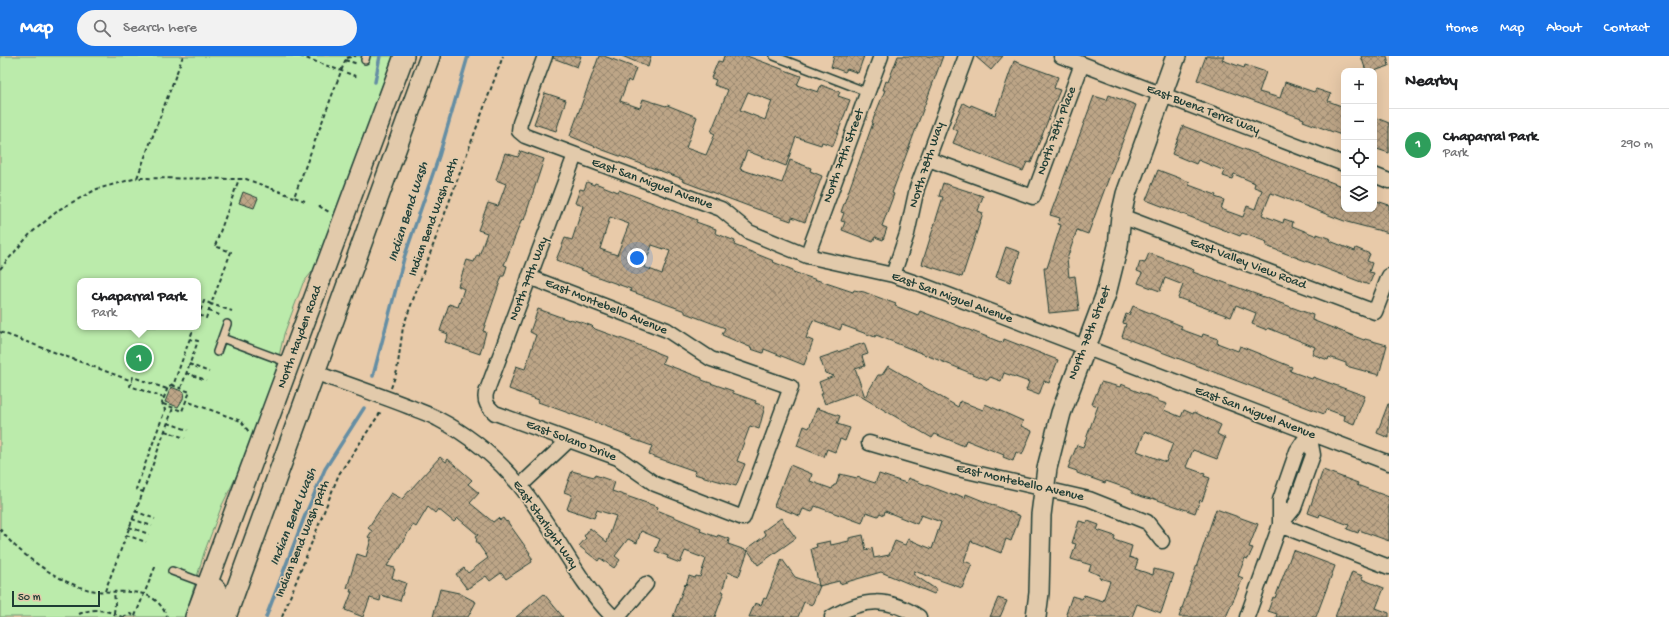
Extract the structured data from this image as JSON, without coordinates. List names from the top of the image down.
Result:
{
  "streets": {
    "main road": ["North 78th Street", "North Hayden Road"],
    "street": [
      "East Buena Terra Way",
      "North 78th Place",
      "North 79th Street",
      "North 78th Way",
      "East San Miguel Avenue",
      "East Valley View Road",
      "North 79th Way",
      "East Montebello Avenue",
      "East Solano Drive",
      "East Starlight Way"
    ],
    "path": ["Indian Bend Wash path"]
  },
  "crossings": [
    ["East Buena Terra Way", "North 78th Place"],
    ["East Buena Terra Way", "North 78th Street"],
    ["North 78th Place", "North 78th Way"],
    ["North 79th Street", "East San Miguel Avenue"],
    ["North 78th Way", "East San Miguel Avenue"],
    ["East San Miguel Avenue", "North 79th Way"],
    ["East San Miguel Avenue", "North 78th Street"],
    ["East Valley View Road", "North 78th Street"],
    ["North 79th Way", "East Montebello Avenue"],
    ["North 79th Way", "East Solano Drive"],
    ["East Montebello Avenue", "North 78th Street"],
    ["East Montebello Avenue", "East Solano Drive"],
    ["North Hayden Road", "East Starlight Way"]
  ],
  "water": ["Indian Bend Wash"],
  "scale_bar": "50 m",
  "page": {
    "header": "Map",
    "search": "Search here",
    "nav": [
      "Home",
      "Map",
      "About",
      "Contact"
    ],
    "heading": "Nearby",
    "map_buttons": ["+", "−"],
    "list": [
      {
        "mark": "1",
        "name": "Chaparral Park",
        "note": "Park",
        "value": "290 m"
      }
    ],
    "popup": ["Chaparral Park", "Park"],
    "pins": "1",
    "scale": "50 m"
  }
}
